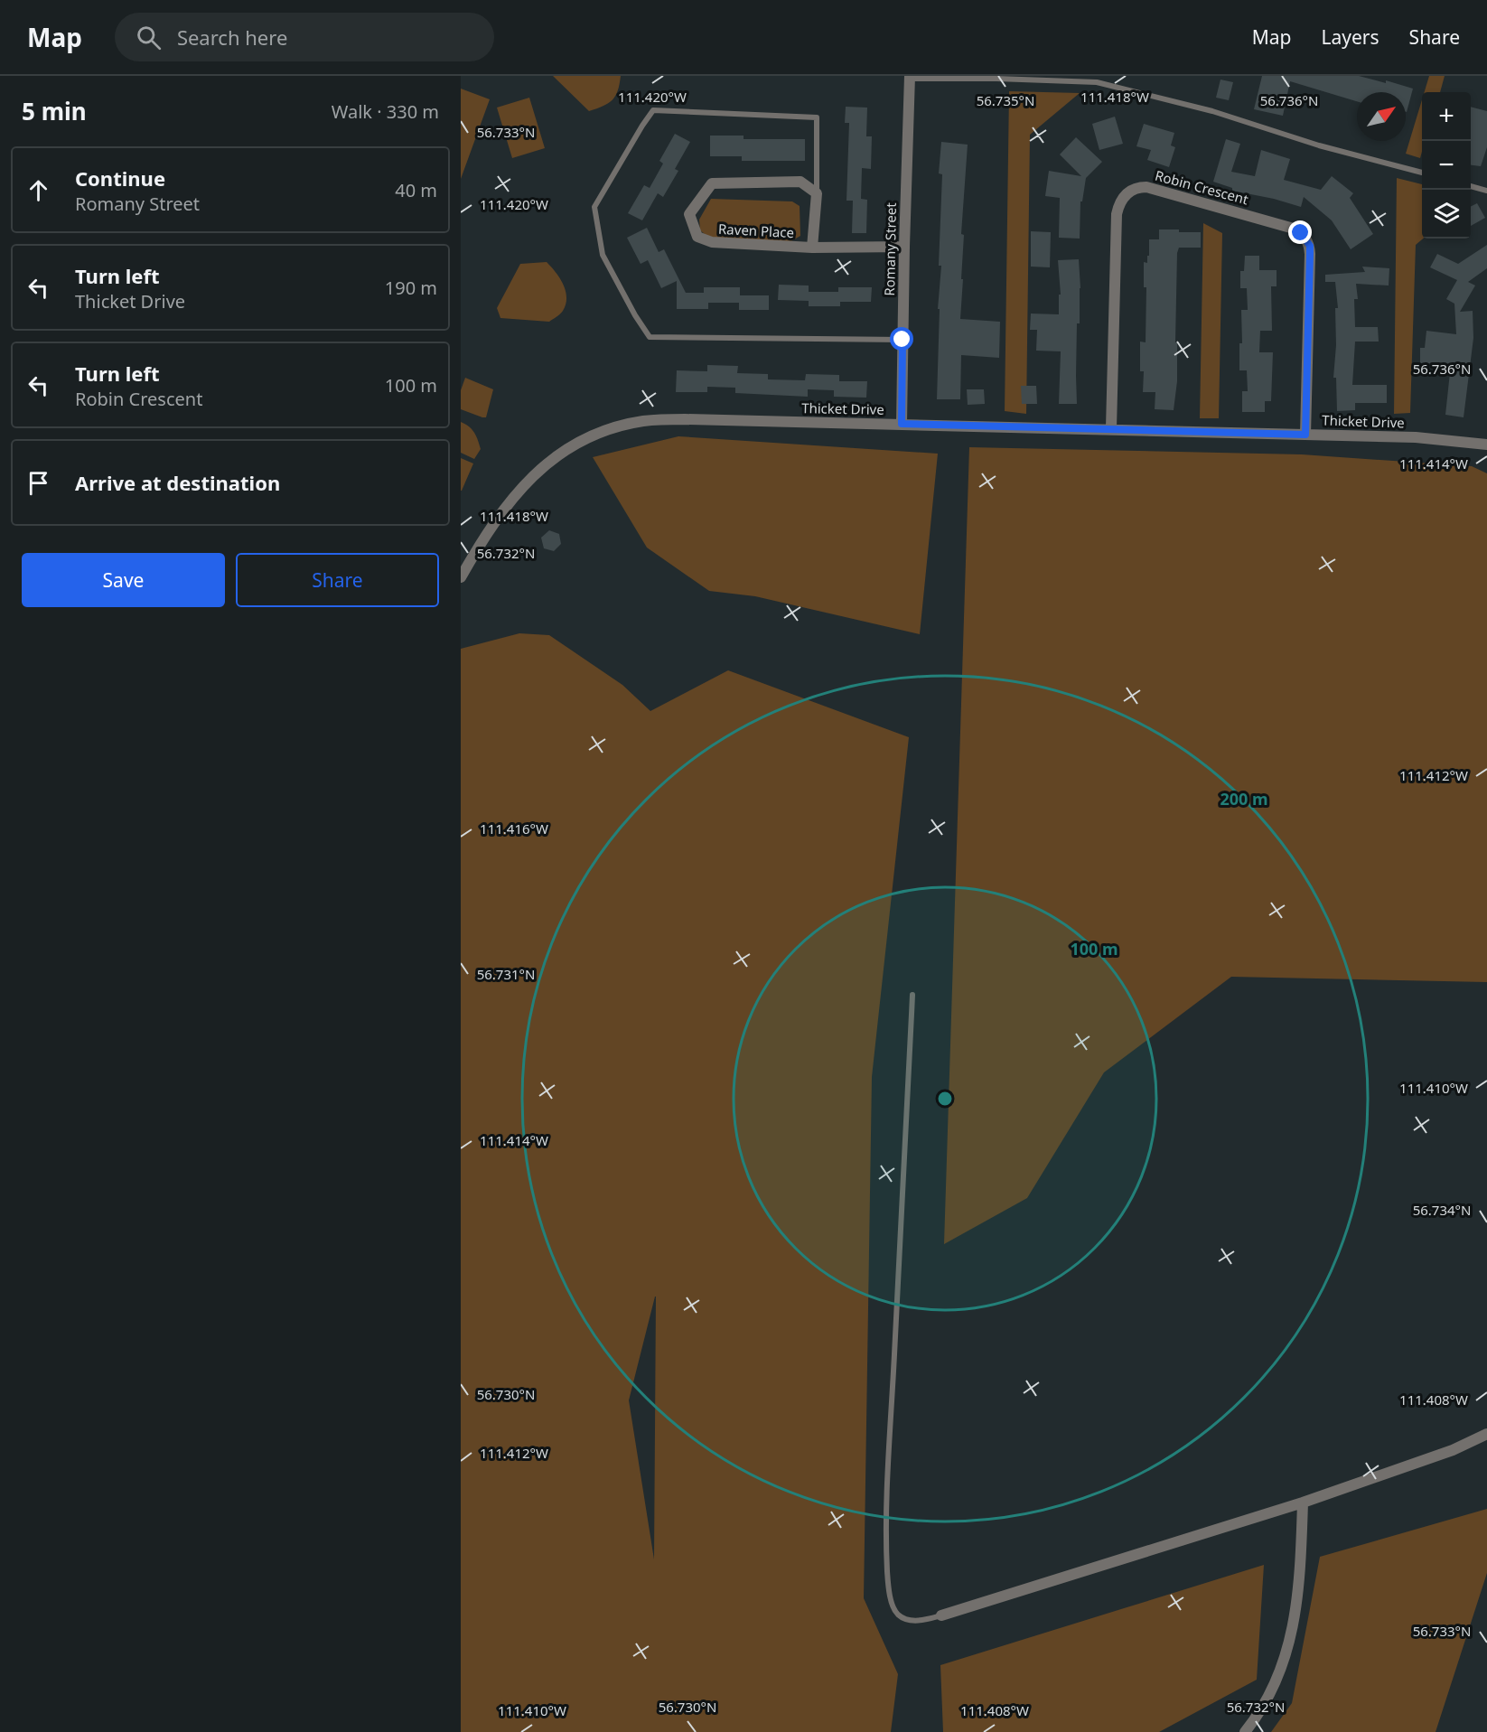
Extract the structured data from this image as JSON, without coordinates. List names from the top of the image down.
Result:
{
  "streets": {
    "street": [
      "Robin Crescent",
      "Raven Place",
      "Romany Street",
      "Thicket Drive"
    ]
  },
  "crossings": [
    ["Robin Crescent", "Thicket Drive"],
    ["Raven Place", "Romany Street"],
    ["Romany Street", "Thicket Drive"]
  ],
  "north": "top right",
  "page": {
    "header": "Map",
    "search": "Search here",
    "nav": ["Map", "Layers", "Share"],
    "heading": ["5 min", "Walk · 330 m"],
    "map_buttons": ["+", "−"],
    "list": [
      ["Continue", "Romany Street", "40 m"],
      ["Turn left", "Thicket Drive", "190 m"],
      ["Turn left", "Robin Crescent", "100 m"],
      "Arrive at destination"
    ],
    "buttons": ["Save", "Share"]
  },
  "coordinates": [
    "111.420°W",
    "111.418°W",
    "56.736°N",
    "56.735°N",
    "56.733°N",
    "111.414°W",
    "56.732°N",
    "111.412°W",
    "111.416°W",
    "56.731°N",
    "111.410°W",
    "56.734°N",
    "56.730°N",
    "111.408°W"
  ],
  "rings": ["200 m", "100 m"]
}
